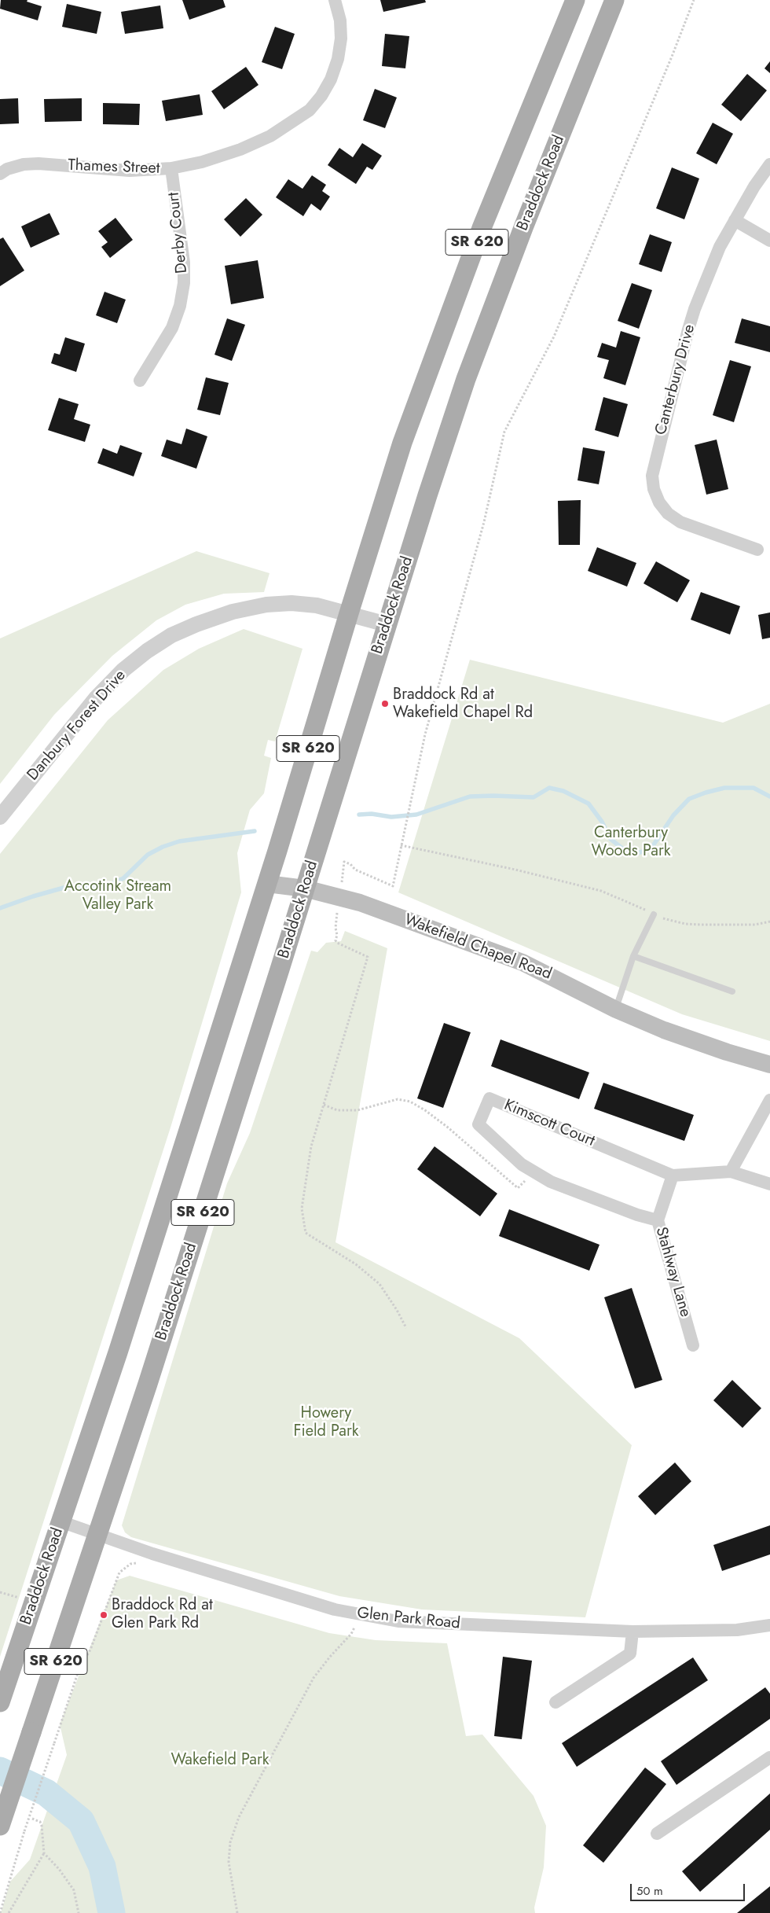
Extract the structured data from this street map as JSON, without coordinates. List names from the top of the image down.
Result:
{
  "streets": {
    "main road": ["Braddock Road", "SR 620", "Wakefield Chapel Road"],
    "street": [
      "Thames Street",
      "Derby Court",
      "Canterbury Drive",
      "Danbury Forest Drive",
      "Kimscott Court",
      "Stahlway Lane",
      "Glen Park Road"
    ]
  },
  "crossings": [
    ["Thames Street", "Derby Court"],
    ["Braddock Road", "Danbury Forest Drive"],
    ["Braddock Road", "Wakefield Chapel Road"],
    ["Braddock Road", "Glen Park Road"],
    ["Kimscott Court", "Stahlway Lane"]
  ],
  "parks": [
    "Canterbury Woods Park",
    "Accotink Stream Valley Park",
    "Howery Field Park",
    "Wakefield Park"
  ],
  "places": ["Braddock Rd at Wakefield Chapel Rd", "Braddock Rd at Glen Park Rd"],
  "scale_bar": "50 m"
}
